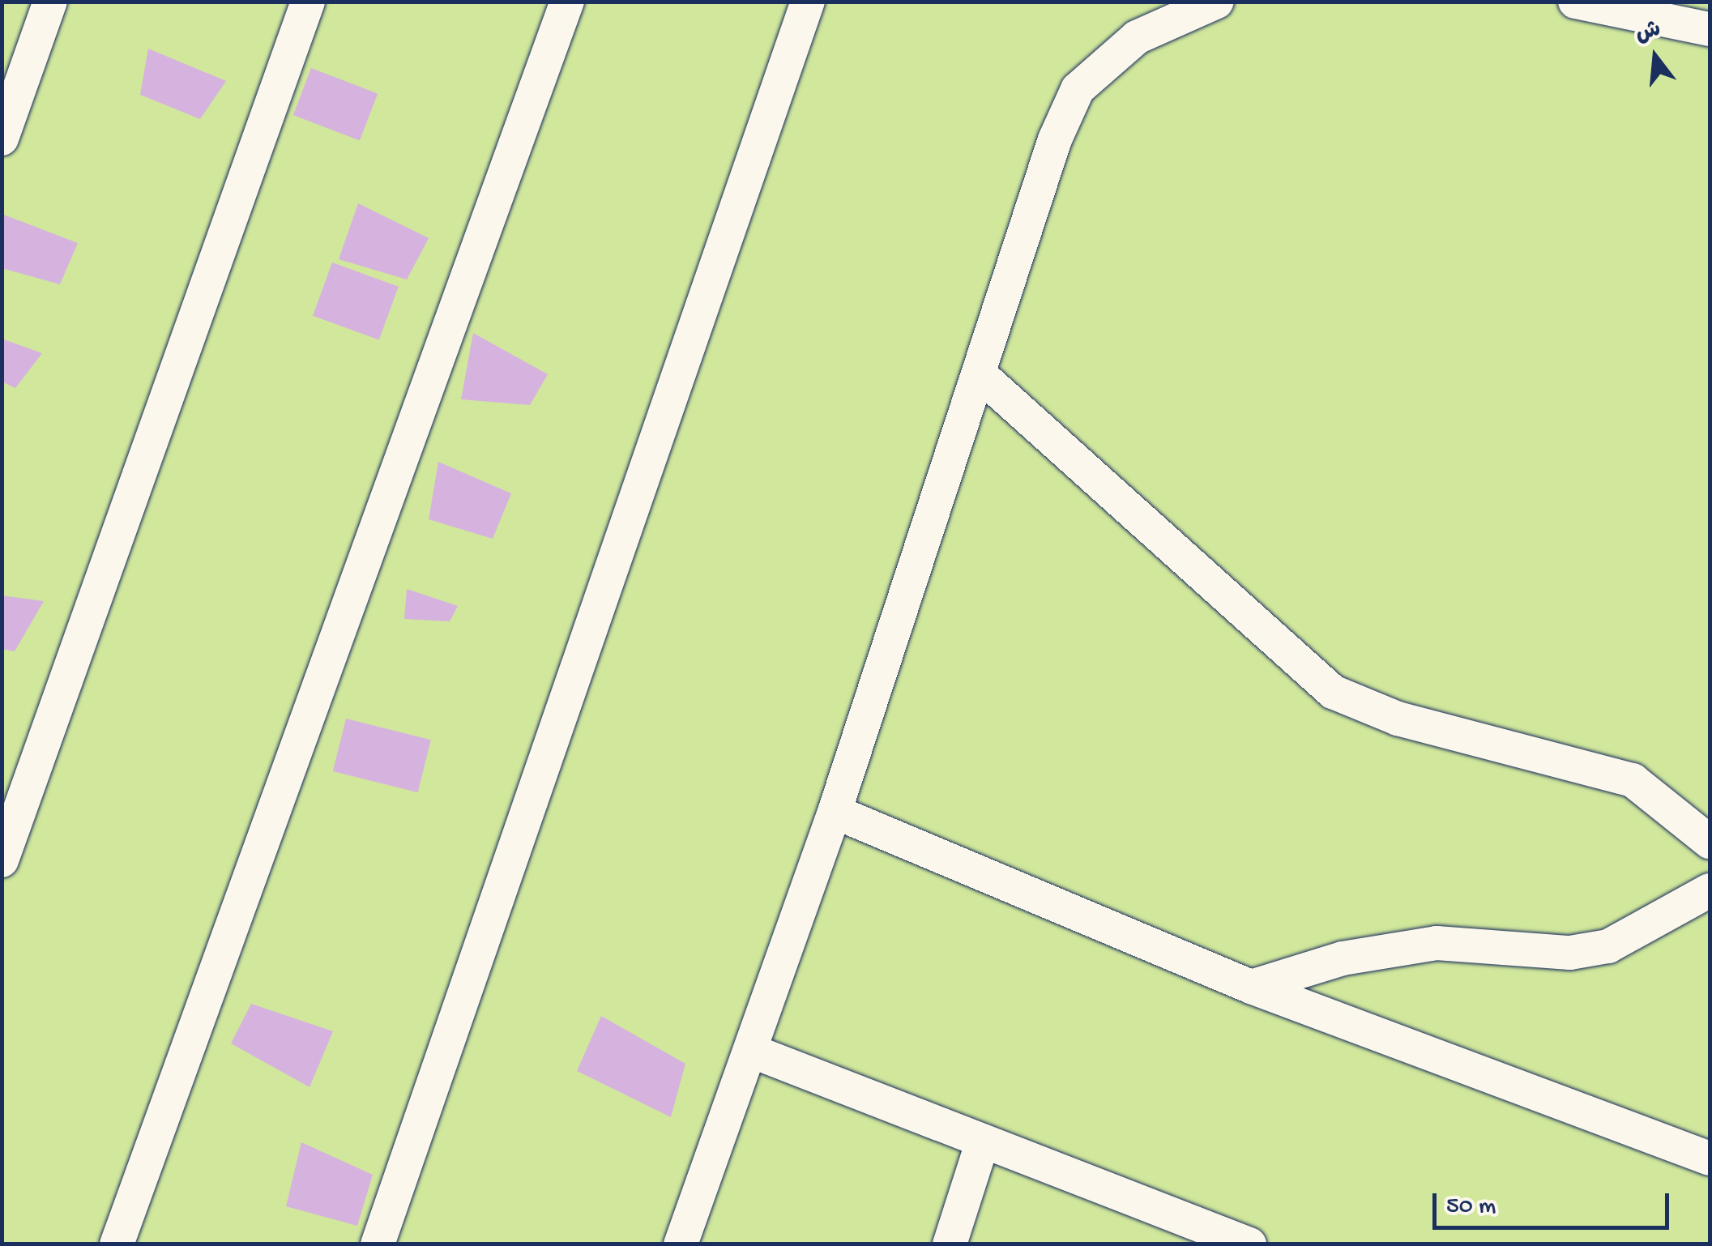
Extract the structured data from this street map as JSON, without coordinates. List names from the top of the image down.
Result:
{
  "scale_bar": "50 m",
  "north": "top"
}
